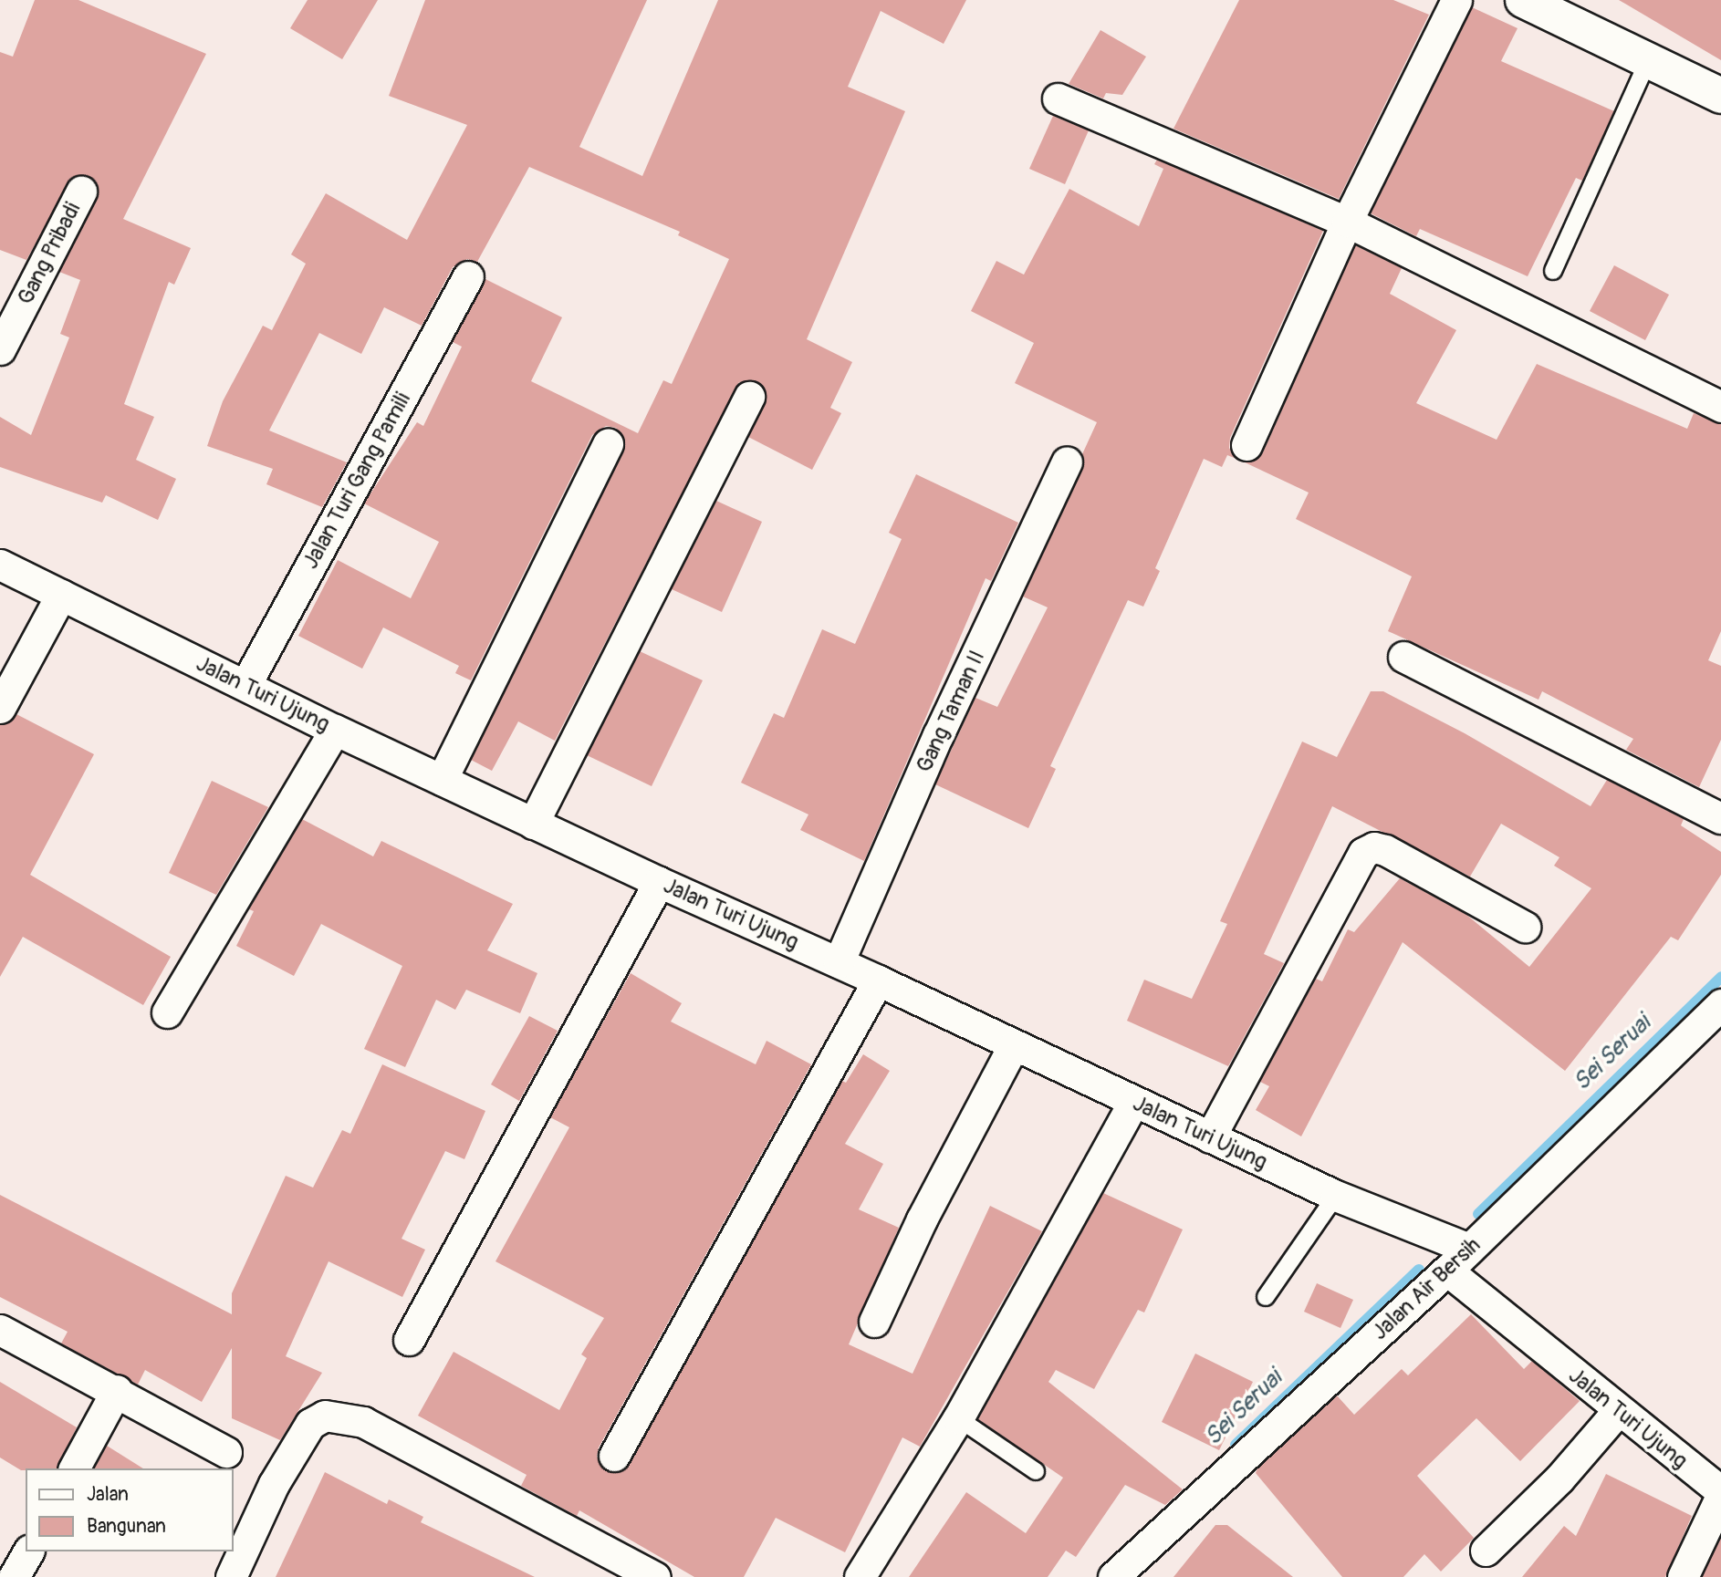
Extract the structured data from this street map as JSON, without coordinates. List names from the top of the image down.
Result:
{
  "streets": {
    "street": [
      "Gang Pribadi",
      "Jalan Turi Gang Pamili",
      "Jalan Turi Ujung",
      "Gang Taman II",
      "Jalan Air Bersih"
    ]
  },
  "crossings": [
    ["Jalan Turi Gang Pamili", "Jalan Turi Ujung"],
    ["Jalan Turi Ujung", "Gang Taman II"],
    ["Jalan Turi Ujung", "Jalan Air Bersih"]
  ],
  "water": ["Sei Seruai"],
  "legend": ["Jalan", "Bangunan"]
}
